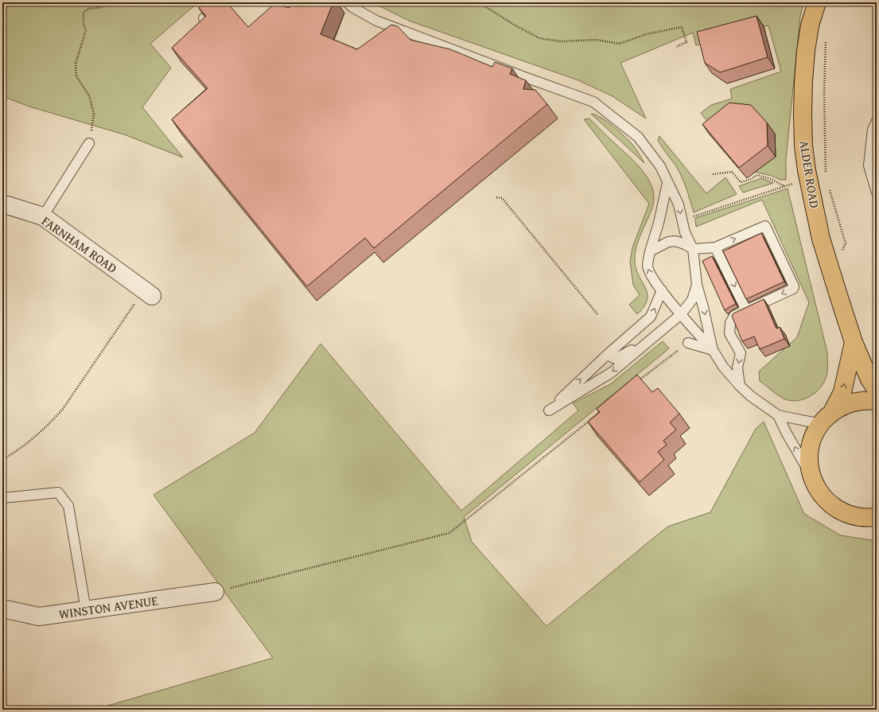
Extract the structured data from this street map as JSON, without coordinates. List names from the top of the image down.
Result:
{
  "streets": {
    "main road": ["ALDER ROAD"],
    "street": ["FARNHAM ROAD", "WINSTON AVENUE"]
  }
}
